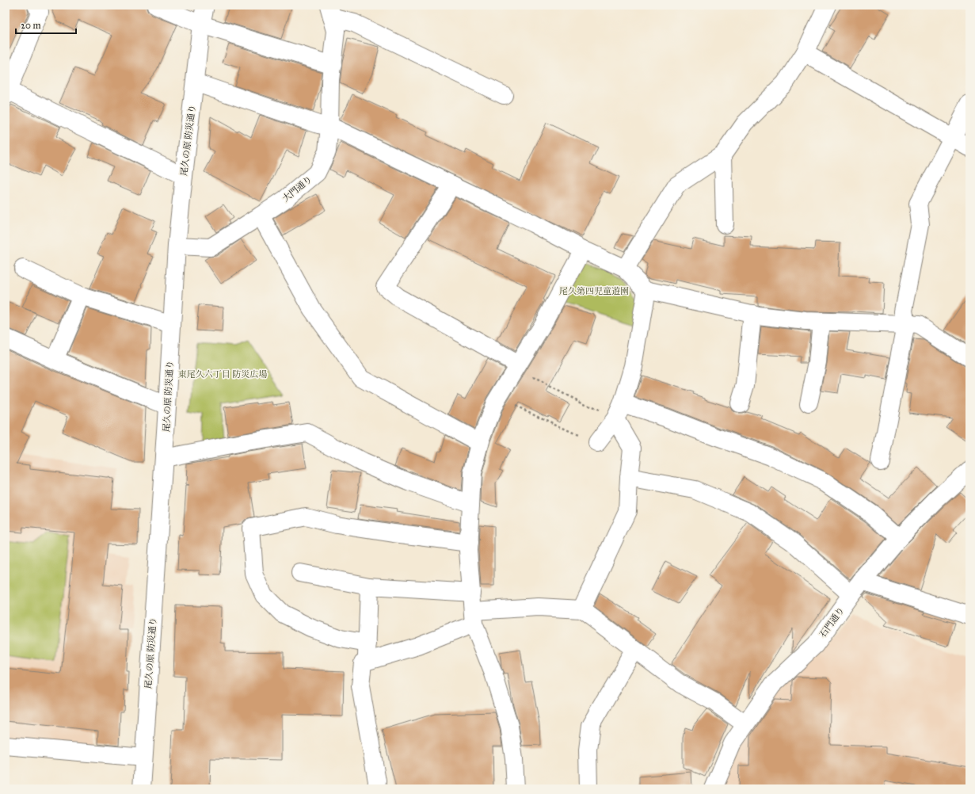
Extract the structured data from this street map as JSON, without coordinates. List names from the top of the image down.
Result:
{
  "streets": {
    "street": ["尾久の原 防災通り", "大門通り", "石門通り"]
  },
  "crossings": [
    ["尾久の原 防災通り", "大門通り"]
  ],
  "parks": ["尾久第四児童遊園", "東尾久六丁目 防災広場"],
  "scale_bar": "20 m"
}
